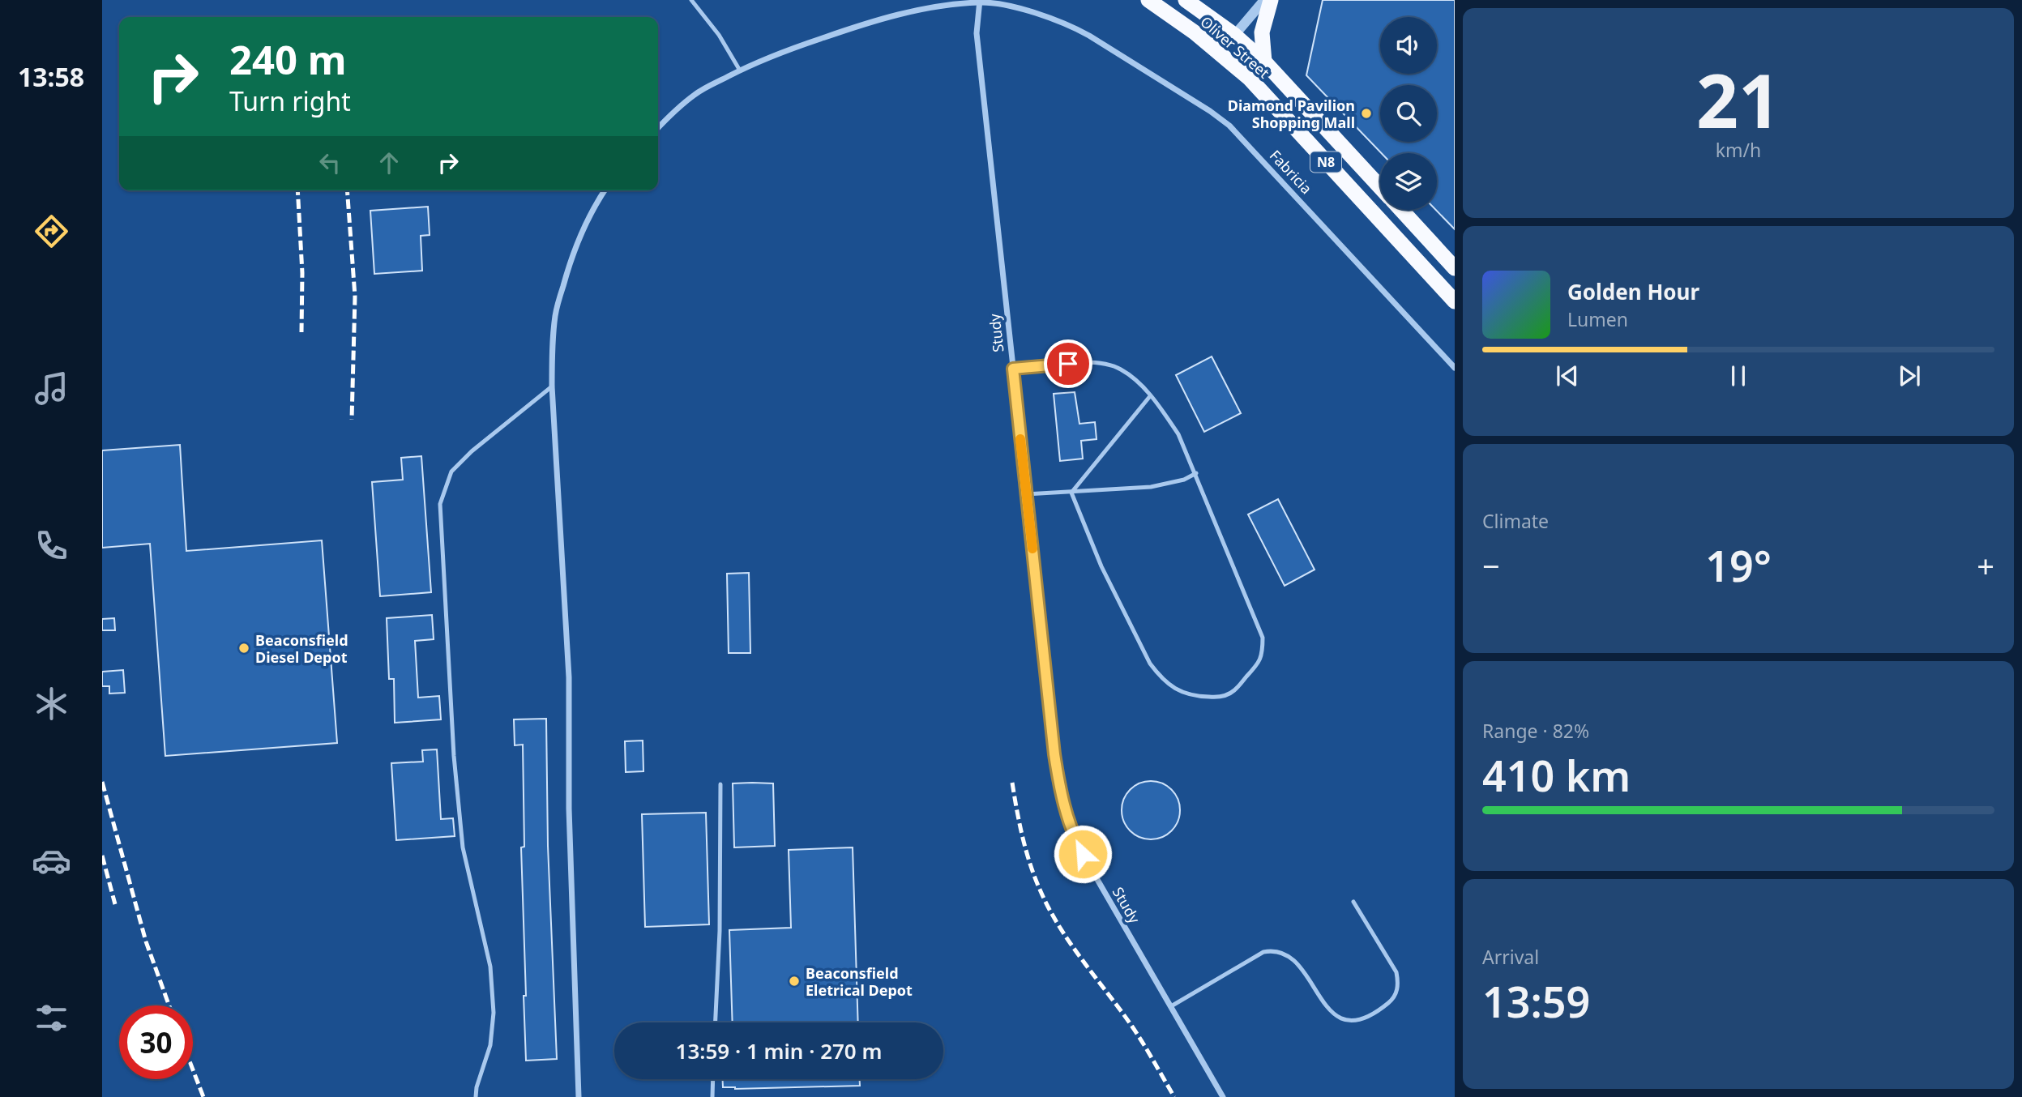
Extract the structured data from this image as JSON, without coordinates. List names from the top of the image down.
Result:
{
  "streets": {
    "highway": ["Oliver Street", "N8"],
    "street": ["Fabricia", "Study"]
  },
  "crossings": [
    ["Fabricia", "Study"]
  ],
  "places": ["Diamond Pavilion Shopping Mall", "Beaconsfield Diesel Depot", "Beaconsfield Eletrical Depot"],
  "page": {
    "tabs": "13:58",
    "tile": [
      ["21", "km/h"],
      "Climate",
      ["Range · 82%", "410 km"],
      ["Arrival", "13:59"]
    ],
    "turn": ["240 m", "Turn right"],
    "song": ["Golden Hour", "Lumen"],
    "heat": ["−", "19°", "+"],
    "limit": "30",
    "trip": "13:59 · 1 min · 270 m"
  }
}
